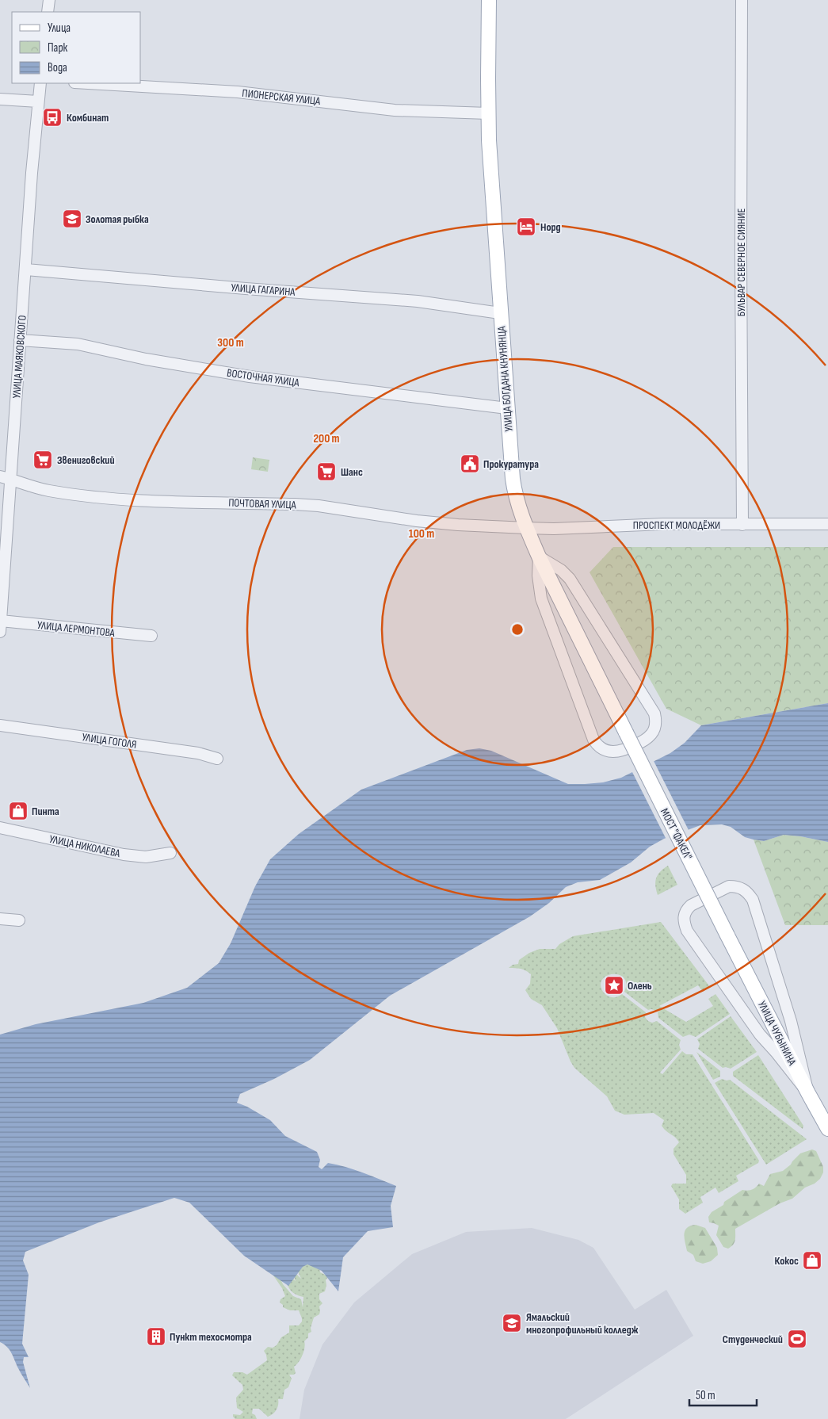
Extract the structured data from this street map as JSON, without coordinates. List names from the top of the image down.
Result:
{
  "streets": {
    "main road": ["УЛИЦА БОГДАНА КНУНЯНЦА", "МОСТ \"ФАКЕЛ\"", "УЛИЦА ЧУБЫНИНА"],
    "street": [
      "ПИОНЕРСКАЯ УЛИЦА",
      "БУЛЬВАР СЕВЕРНОЕ СИЯНИЕ",
      "УЛИЦА ГАГАРИНА",
      "УЛИЦА МАЯКОВСКОГО",
      "ВОСТОЧНАЯ УЛИЦА",
      "ПОЧТОВАЯ УЛИЦА",
      "ПРОСПЕКТ МОЛОДЁЖИ",
      "УЛИЦА ЛЕРМОНТОВА",
      "УЛИЦА ГОГОЛЯ",
      "УЛИЦА НИКОЛАЕВА"
    ]
  },
  "crossings": [
    ["ПИОНЕРСКАЯ УЛИЦА", "УЛИЦА БОГДАНА КНУНЯНЦА"],
    ["БУЛЬВАР СЕВЕРНОЕ СИЯНИЕ", "ПРОСПЕКТ МОЛОДЁЖИ"],
    ["УЛИЦА ГАГАРИНА", "УЛИЦА МАЯКОВСКОГО"],
    ["УЛИЦА ГАГАРИНА", "УЛИЦА БОГДАНА КНУНЯНЦА"],
    ["УЛИЦА МАЯКОВСКОГО", "ВОСТОЧНАЯ УЛИЦА"],
    ["УЛИЦА МАЯКОВСКОГО", "ПОЧТОВАЯ УЛИЦА"],
    ["УЛИЦА МАЯКОВСКОГО", "УЛИЦА ЛЕРМОНТОВА"],
    ["ВОСТОЧНАЯ УЛИЦА", "УЛИЦА БОГДАНА КНУНЯНЦА"],
    ["УЛИЦА БОГДАНА КНУНЯНЦА", "ПОЧТОВАЯ УЛИЦА"],
    ["УЛИЦА БОГДАНА КНУНЯНЦА", "ПРОСПЕКТ МОЛОДЁЖИ"],
    ["УЛИЦА БОГДАНА КНУНЯНЦА", "МОСТ \"ФАКЕЛ\""],
    ["ПОЧТОВАЯ УЛИЦА", "ПРОСПЕКТ МОЛОДЁЖИ"],
    ["МОСТ \"ФАКЕЛ\"", "УЛИЦА ЧУБЫНИНА"]
  ],
  "places": {
    "bus stop": ["Комбинат"],
    "school or university": ["Золотая рыбка", "Ямальский многопрофильный колледж"],
    "hotel": ["Норд"],
    "supermarket": ["Звениговский", "Шанс"],
    "public building": ["Прокуратура"],
    "shop": ["Пинта", "Кокос"],
    "place": ["Олень"],
    "building": ["Пункт техосмотра"],
    "sports": ["Студенческий"]
  },
  "legend": ["Улица", "Парк", "Вода"],
  "scale_bar": "50 m",
  "rings": ["300 m", "200 m", "100 m"]
}
